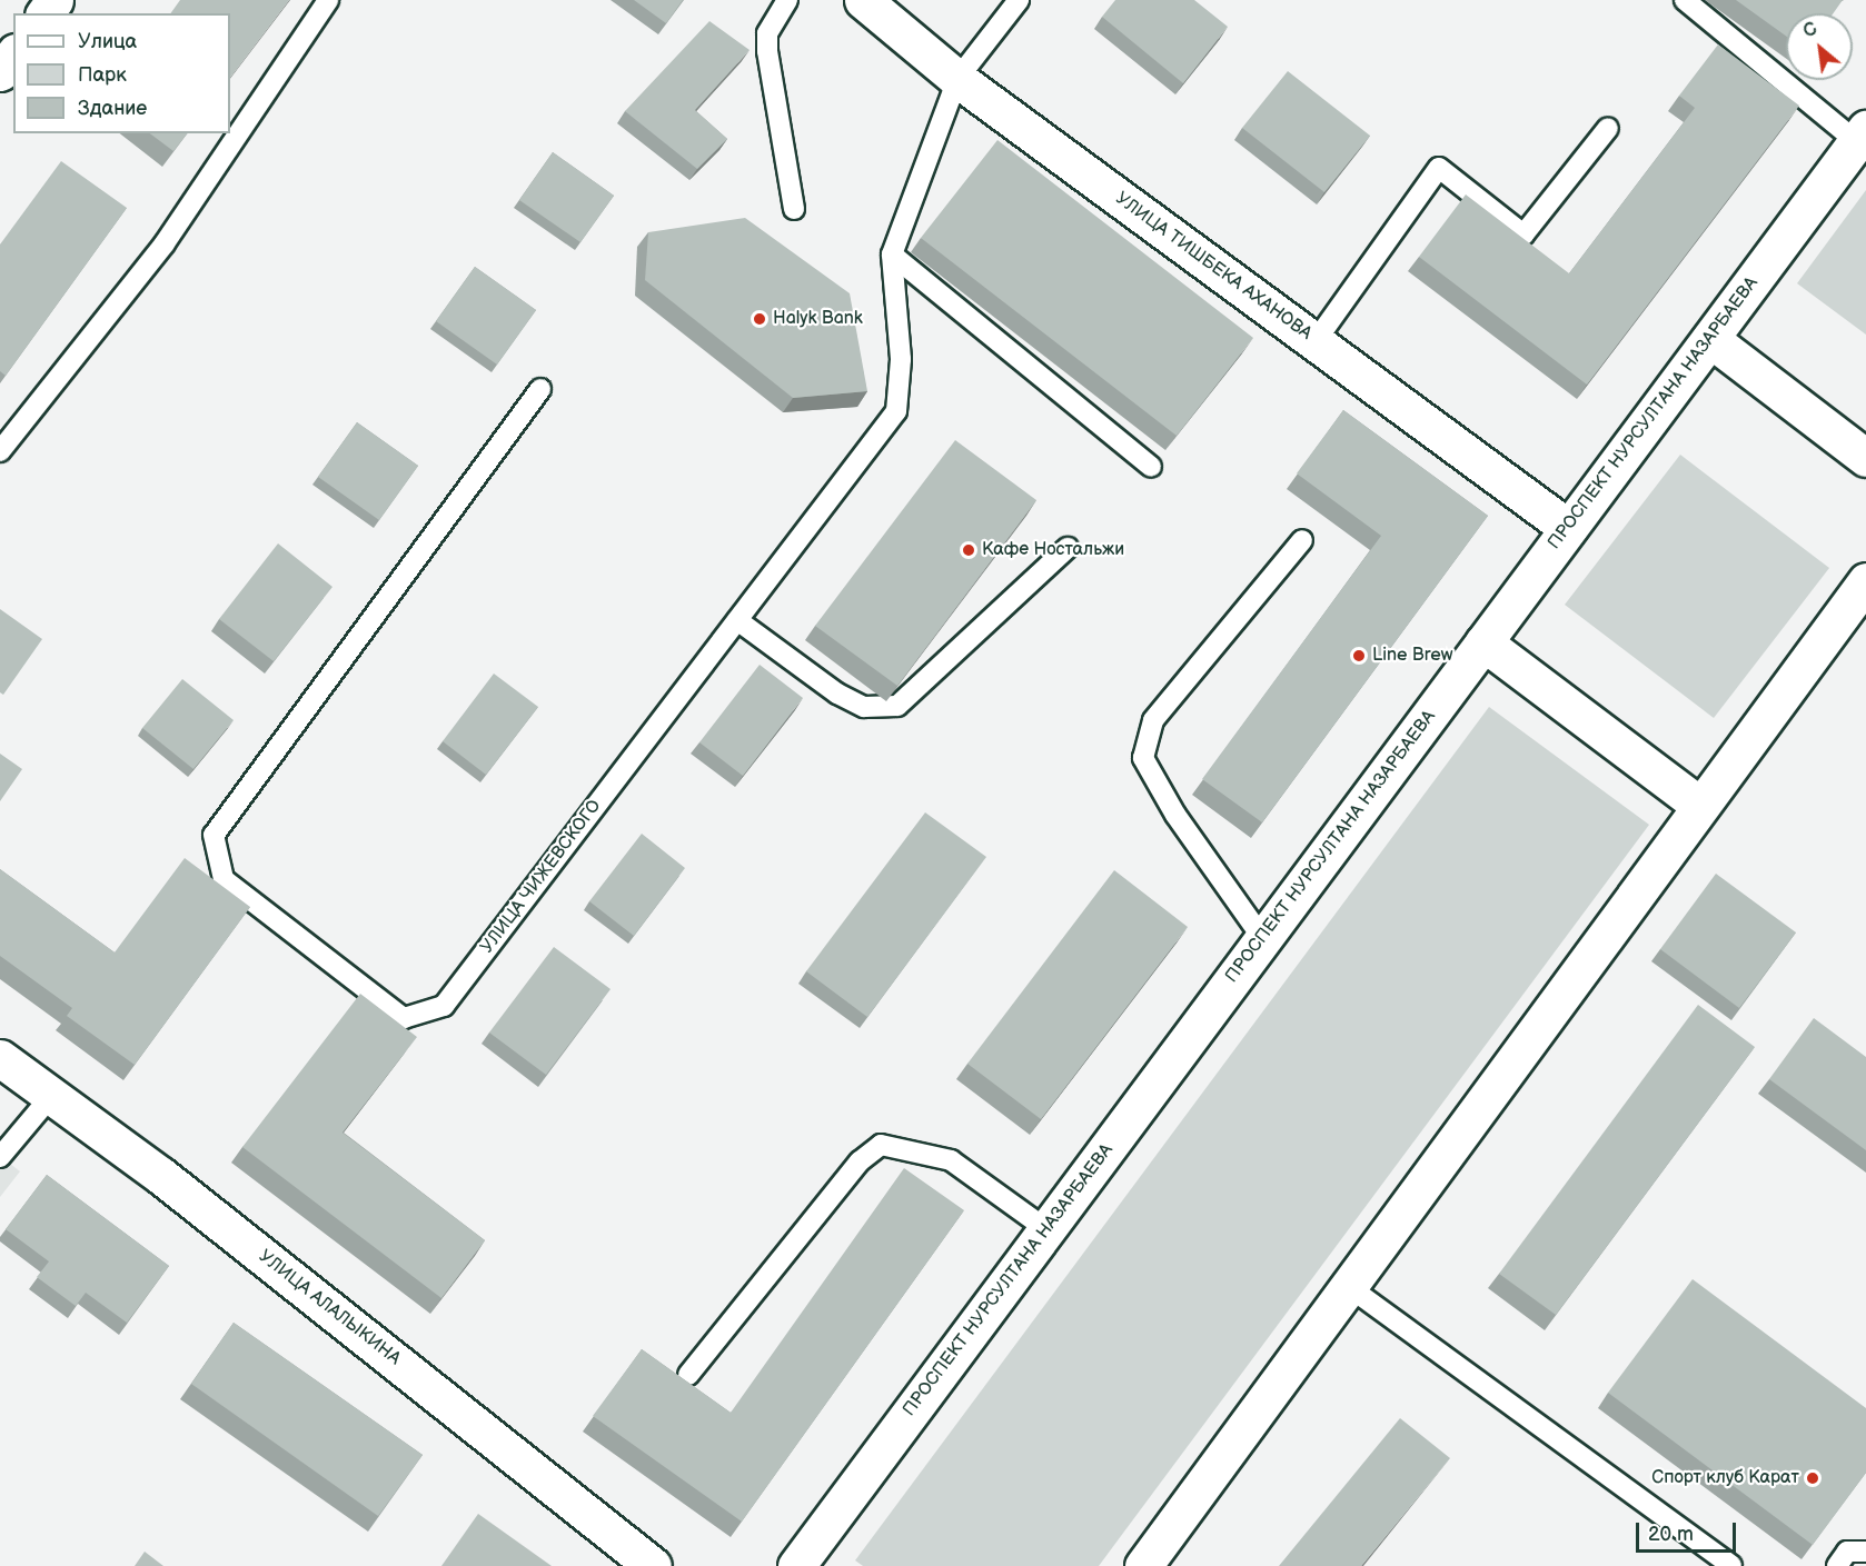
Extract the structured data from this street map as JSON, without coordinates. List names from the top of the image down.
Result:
{
  "streets": {
    "main road": ["УЛИЦА ТИШБЕКА АХАНОВА", "ПРОСПЕКТ НУРСУЛТАНА НАЗАРБАЕВА", "УЛИЦА АЛАЛЫКИНА"],
    "lane": ["УЛИЦА ЧИЖЕВСКОГО"]
  },
  "crossings": [
    ["УЛИЦА ТИШБЕКА АХАНОВА", "ПРОСПЕКТ НУРСУЛТАНА НАЗАРБАЕВА"],
    ["УЛИЦА ТИШБЕКА АХАНОВА", "УЛИЦА ЧИЖЕВСКОГО"]
  ],
  "places": [
    "Halyk Bank",
    "Кафе Ностальжи",
    "Line Brew",
    "Спорт клуб Карат"
  ],
  "legend": ["Улица", "Парк", "Здание"],
  "scale_bar": "20 m",
  "north": "top left"
}
